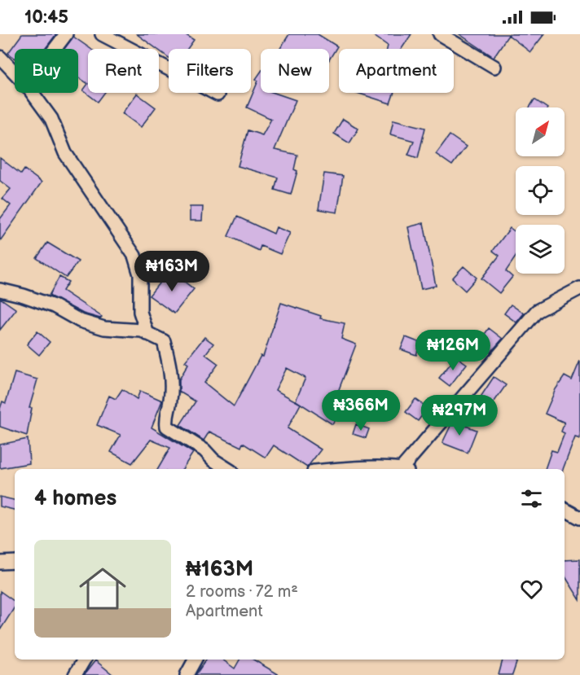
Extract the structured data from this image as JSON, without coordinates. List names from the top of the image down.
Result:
{
  "north": "top right",
  "page": {
    "status": "10:45",
    "chip": [
      "Buy",
      "Rent",
      "Filters",
      "New",
      "Apartment"
    ],
    "price": [
      "₦163M",
      "₦126M",
      "₦366M",
      "₦297M"
    ],
    "heading": "4 homes",
    "list": [
      {
        "name": "₦163M",
        "note": "2 rooms · 72 m² · Apartment"
      }
    ]
  }
}
